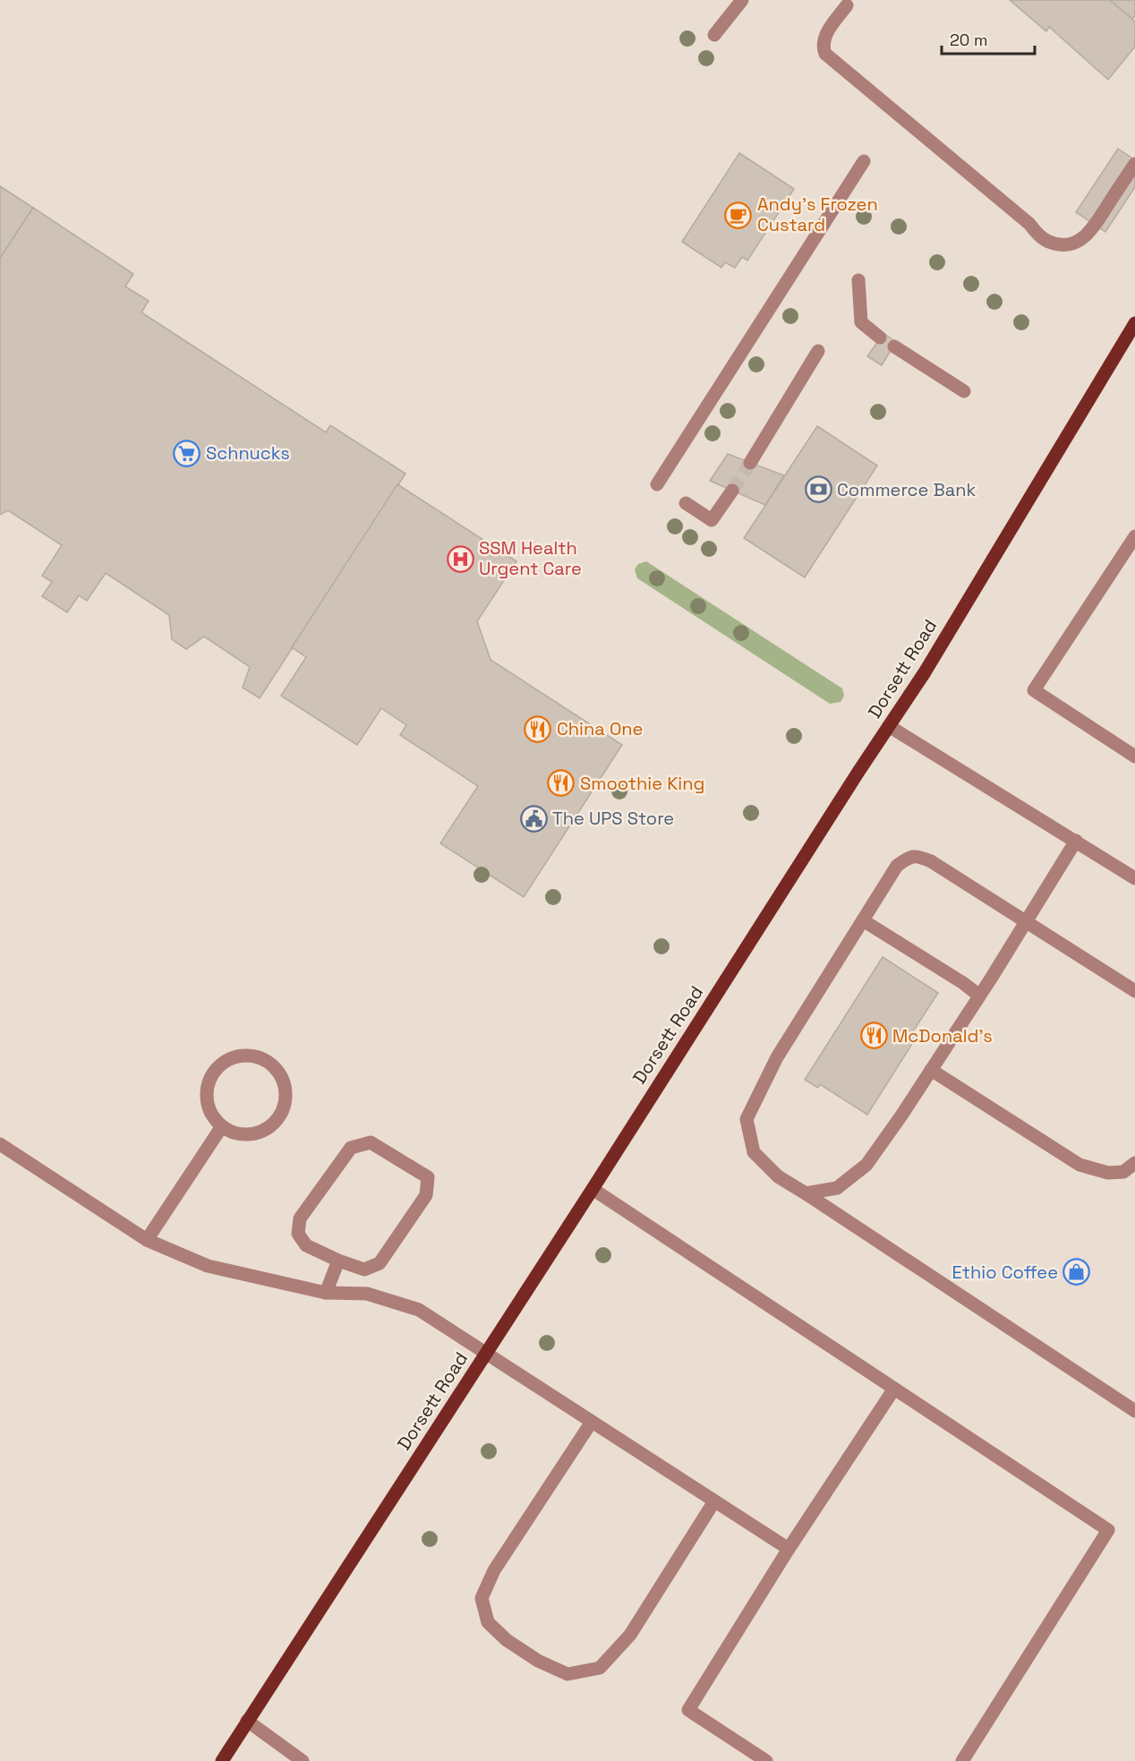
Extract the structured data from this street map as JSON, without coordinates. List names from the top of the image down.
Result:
{
  "streets": {
    "main road": ["Dorsett Road"]
  },
  "places": {
    "cafe": ["Andy's Frozen Custard"],
    "supermarket": ["Schnucks"],
    "bank": ["Commerce Bank"],
    "hospital": ["SSM Health Urgent Care"],
    "restaurant": ["China One", "Smoothie King", "McDonald's"],
    "public building": ["The UPS Store"],
    "shop": ["Ethio Coffee"]
  },
  "scale_bar": "20 m"
}
